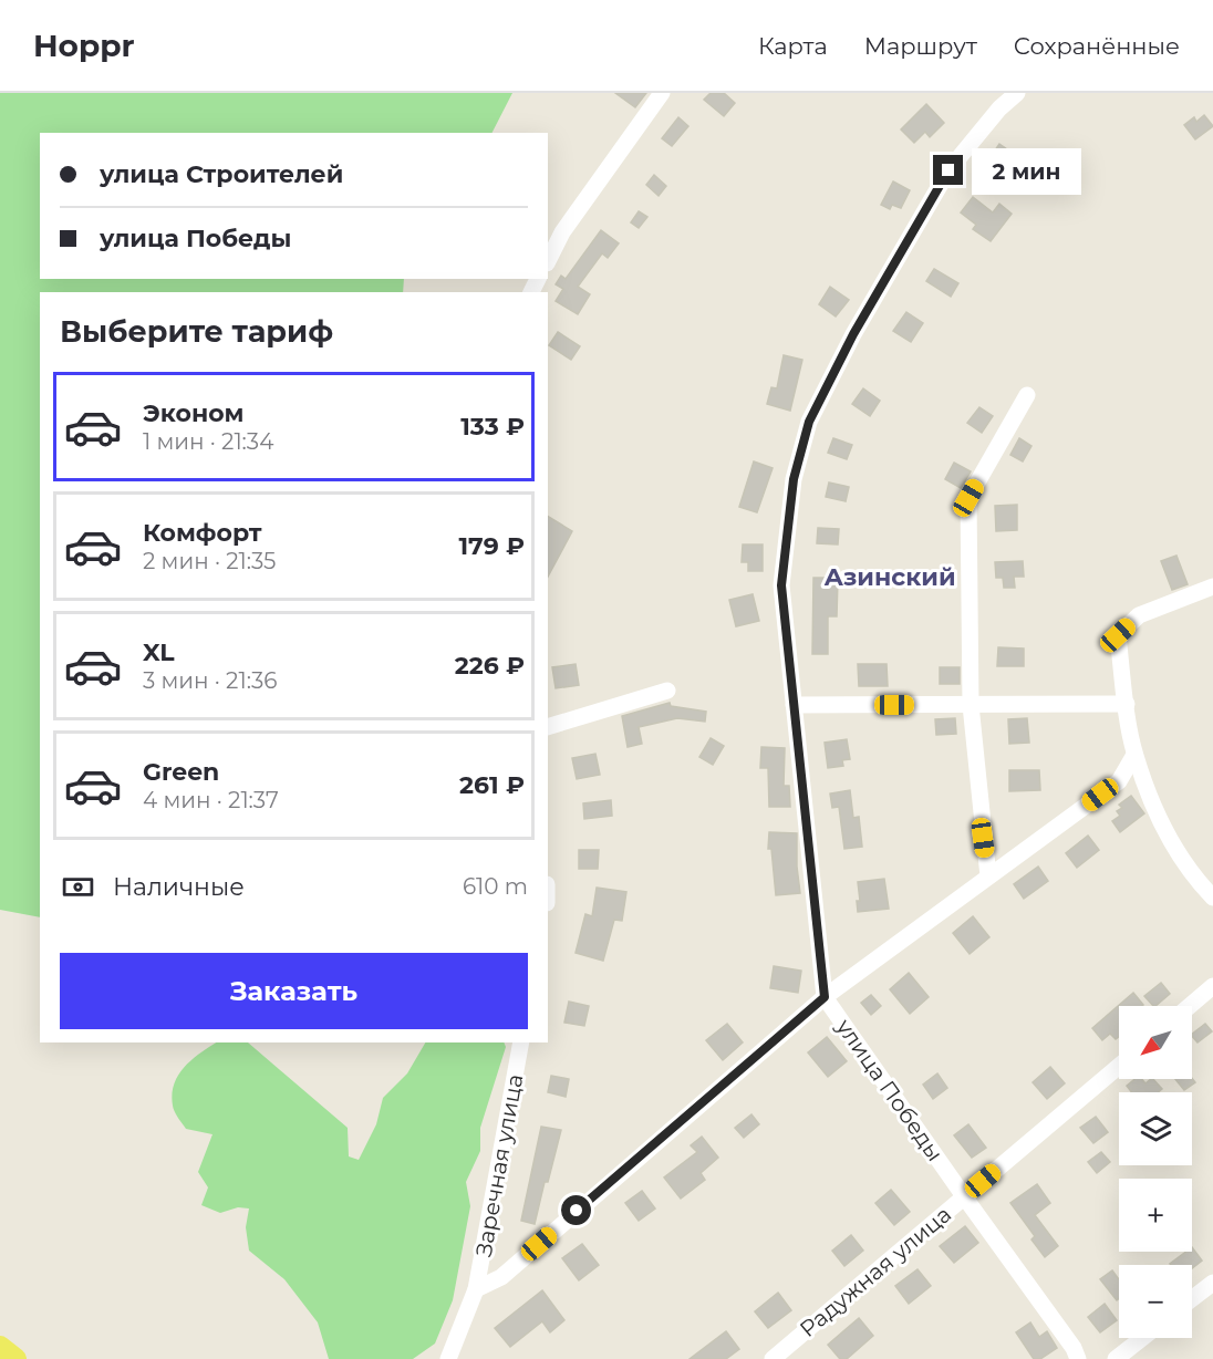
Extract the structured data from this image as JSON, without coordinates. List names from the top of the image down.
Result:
{
  "streets": {
    "street": ["улица Победы", "Заречная улица", "Радужная улица"]
  },
  "crossings": [
    ["улица Победы", "Радужная улица"]
  ],
  "districts": ["Азинский"],
  "north": "bottom left",
  "page": {
    "header": "Hoppr",
    "nav": ["Карта", "Маршрут", "Сохранённые"],
    "banner": ["улица Строителей", "улица Победы"],
    "bubble": "2 мин",
    "heading": "Выберите тариф",
    "list": [
      {
        "name": "Эконом",
        "note": "1 мин · 21:34",
        "value": "133 ₽"
      },
      {
        "name": "Комфорт",
        "note": "2 мин · 21:35",
        "value": "179 ₽"
      },
      {
        "name": "XL",
        "note": "3 мин · 21:36",
        "value": "226 ₽"
      },
      {
        "name": "Green",
        "note": "4 мин · 21:37",
        "value": "261 ₽"
      }
    ],
    "pay": ["Наличные", "610 m"],
    "buttons": "Заказать",
    "map_buttons": ["+", "−"]
  }
}
